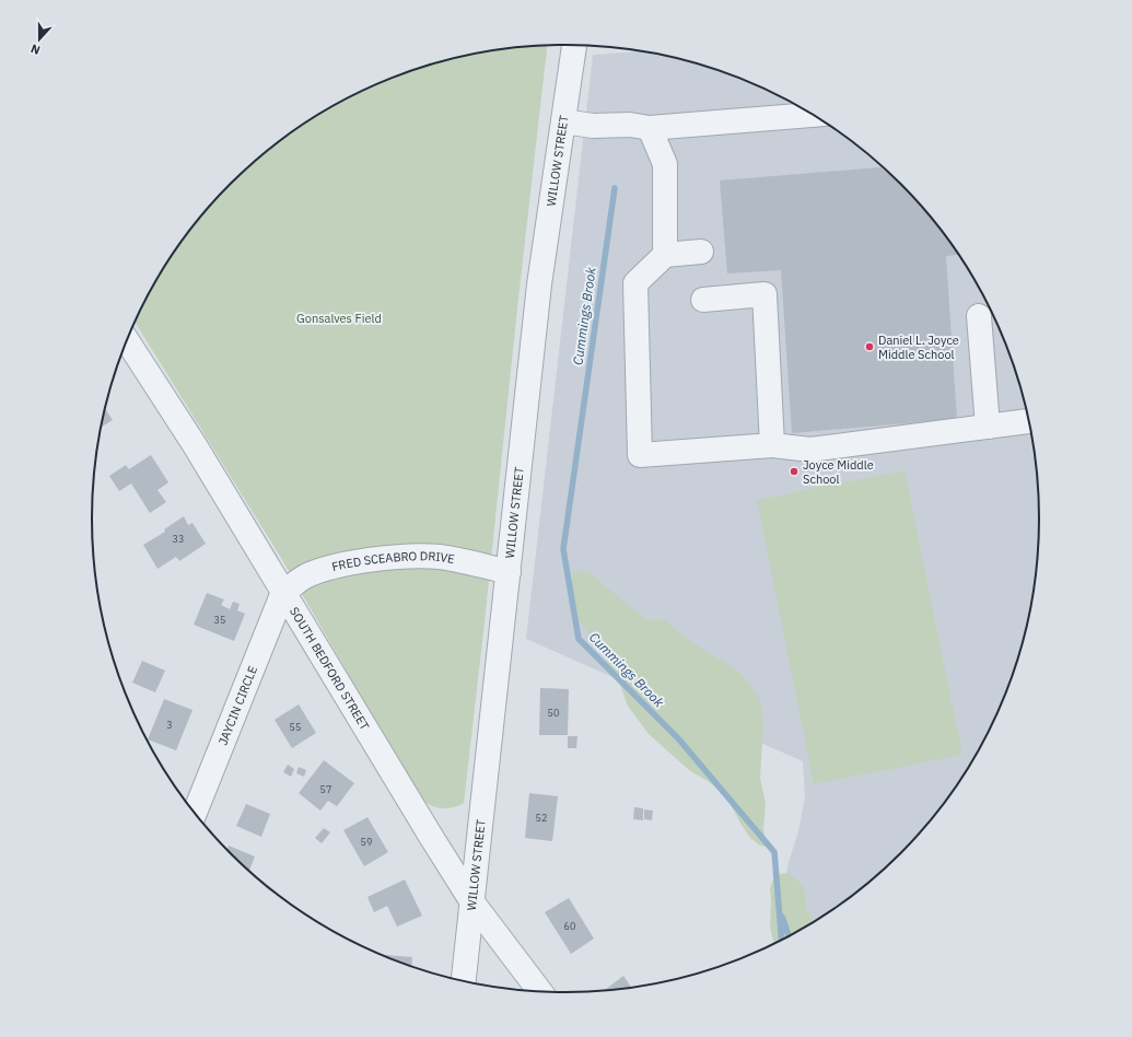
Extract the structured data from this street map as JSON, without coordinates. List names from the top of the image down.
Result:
{
  "streets": {
    "street": [
      "WILLOW STREET",
      "FRED SCEABRO DRIVE",
      "SOUTH BEDFORD STREET",
      "JAYCIN CIRCLE"
    ]
  },
  "crossings": [
    ["WILLOW STREET", "FRED SCEABRO DRIVE"],
    ["WILLOW STREET", "SOUTH BEDFORD STREET"],
    ["FRED SCEABRO DRIVE", "SOUTH BEDFORD STREET"],
    ["FRED SCEABRO DRIVE", "JAYCIN CIRCLE"],
    ["SOUTH BEDFORD STREET", "JAYCIN CIRCLE"]
  ],
  "water": ["Cummings Brook"],
  "parks": ["Gonsalves Field"],
  "places": ["Daniel L. Joyce Middle School", "Joyce Middle School"],
  "house_numbers": [
    "33",
    "35",
    "50",
    "3",
    "55",
    "57",
    "52",
    "59",
    "60"
  ],
  "north": "bottom"
}
